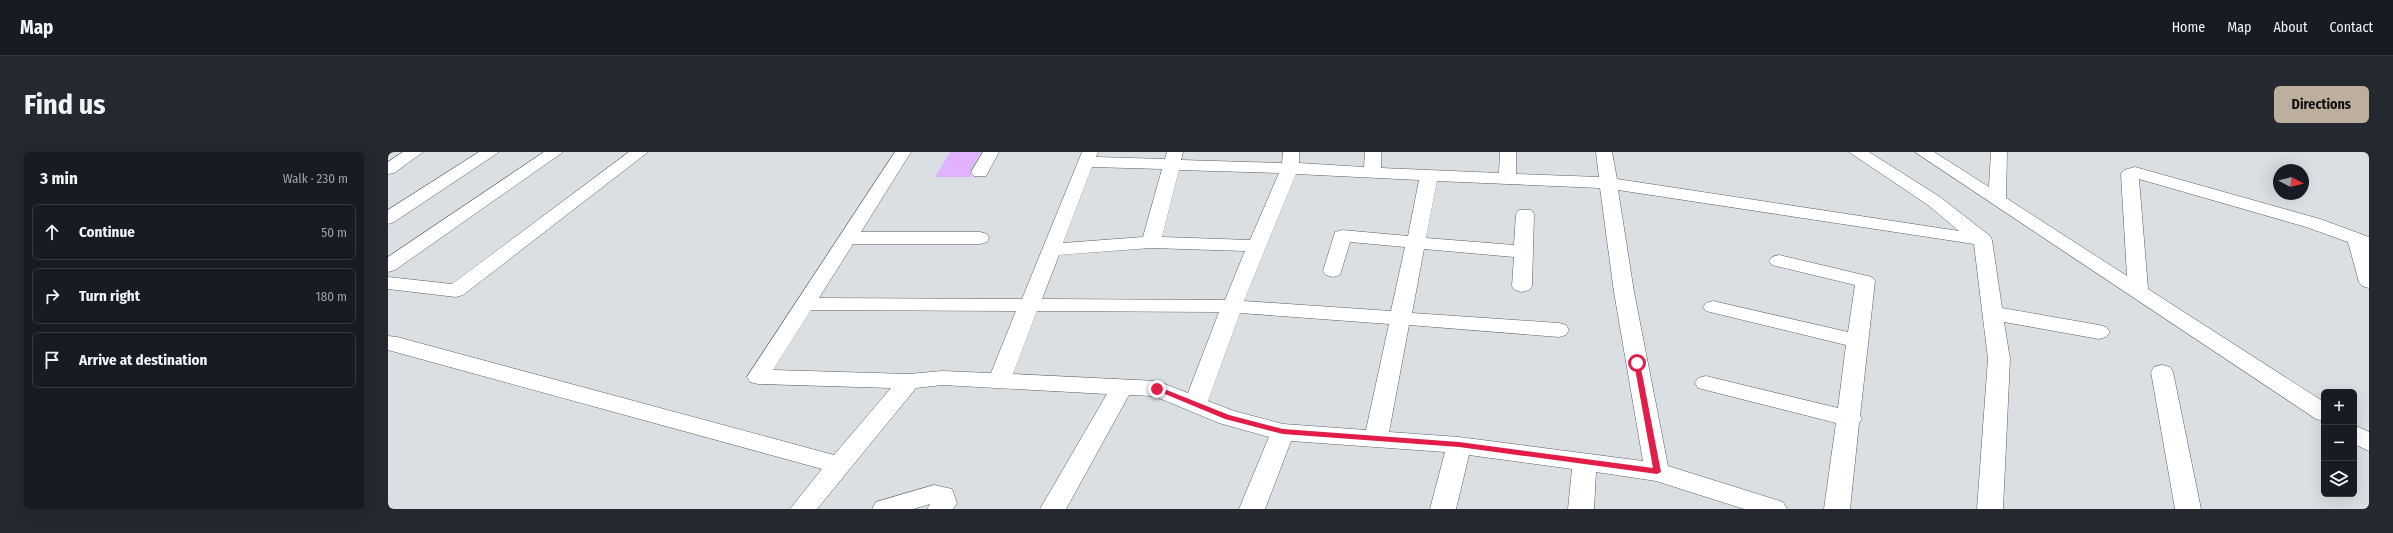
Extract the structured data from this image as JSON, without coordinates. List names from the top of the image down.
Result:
{
  "north": "right",
  "page": {
    "header": "Map",
    "nav": [
      "Home",
      "Map",
      "About",
      "Contact"
    ],
    "buttons": "Directions",
    "title": "Find us",
    "heading": ["3 min", "Walk · 230 m"],
    "list": [
      ["Continue", "50 m"],
      ["Turn right", "180 m"],
      "Arrive at destination"
    ],
    "map_buttons": ["+", "−"]
  }
}
